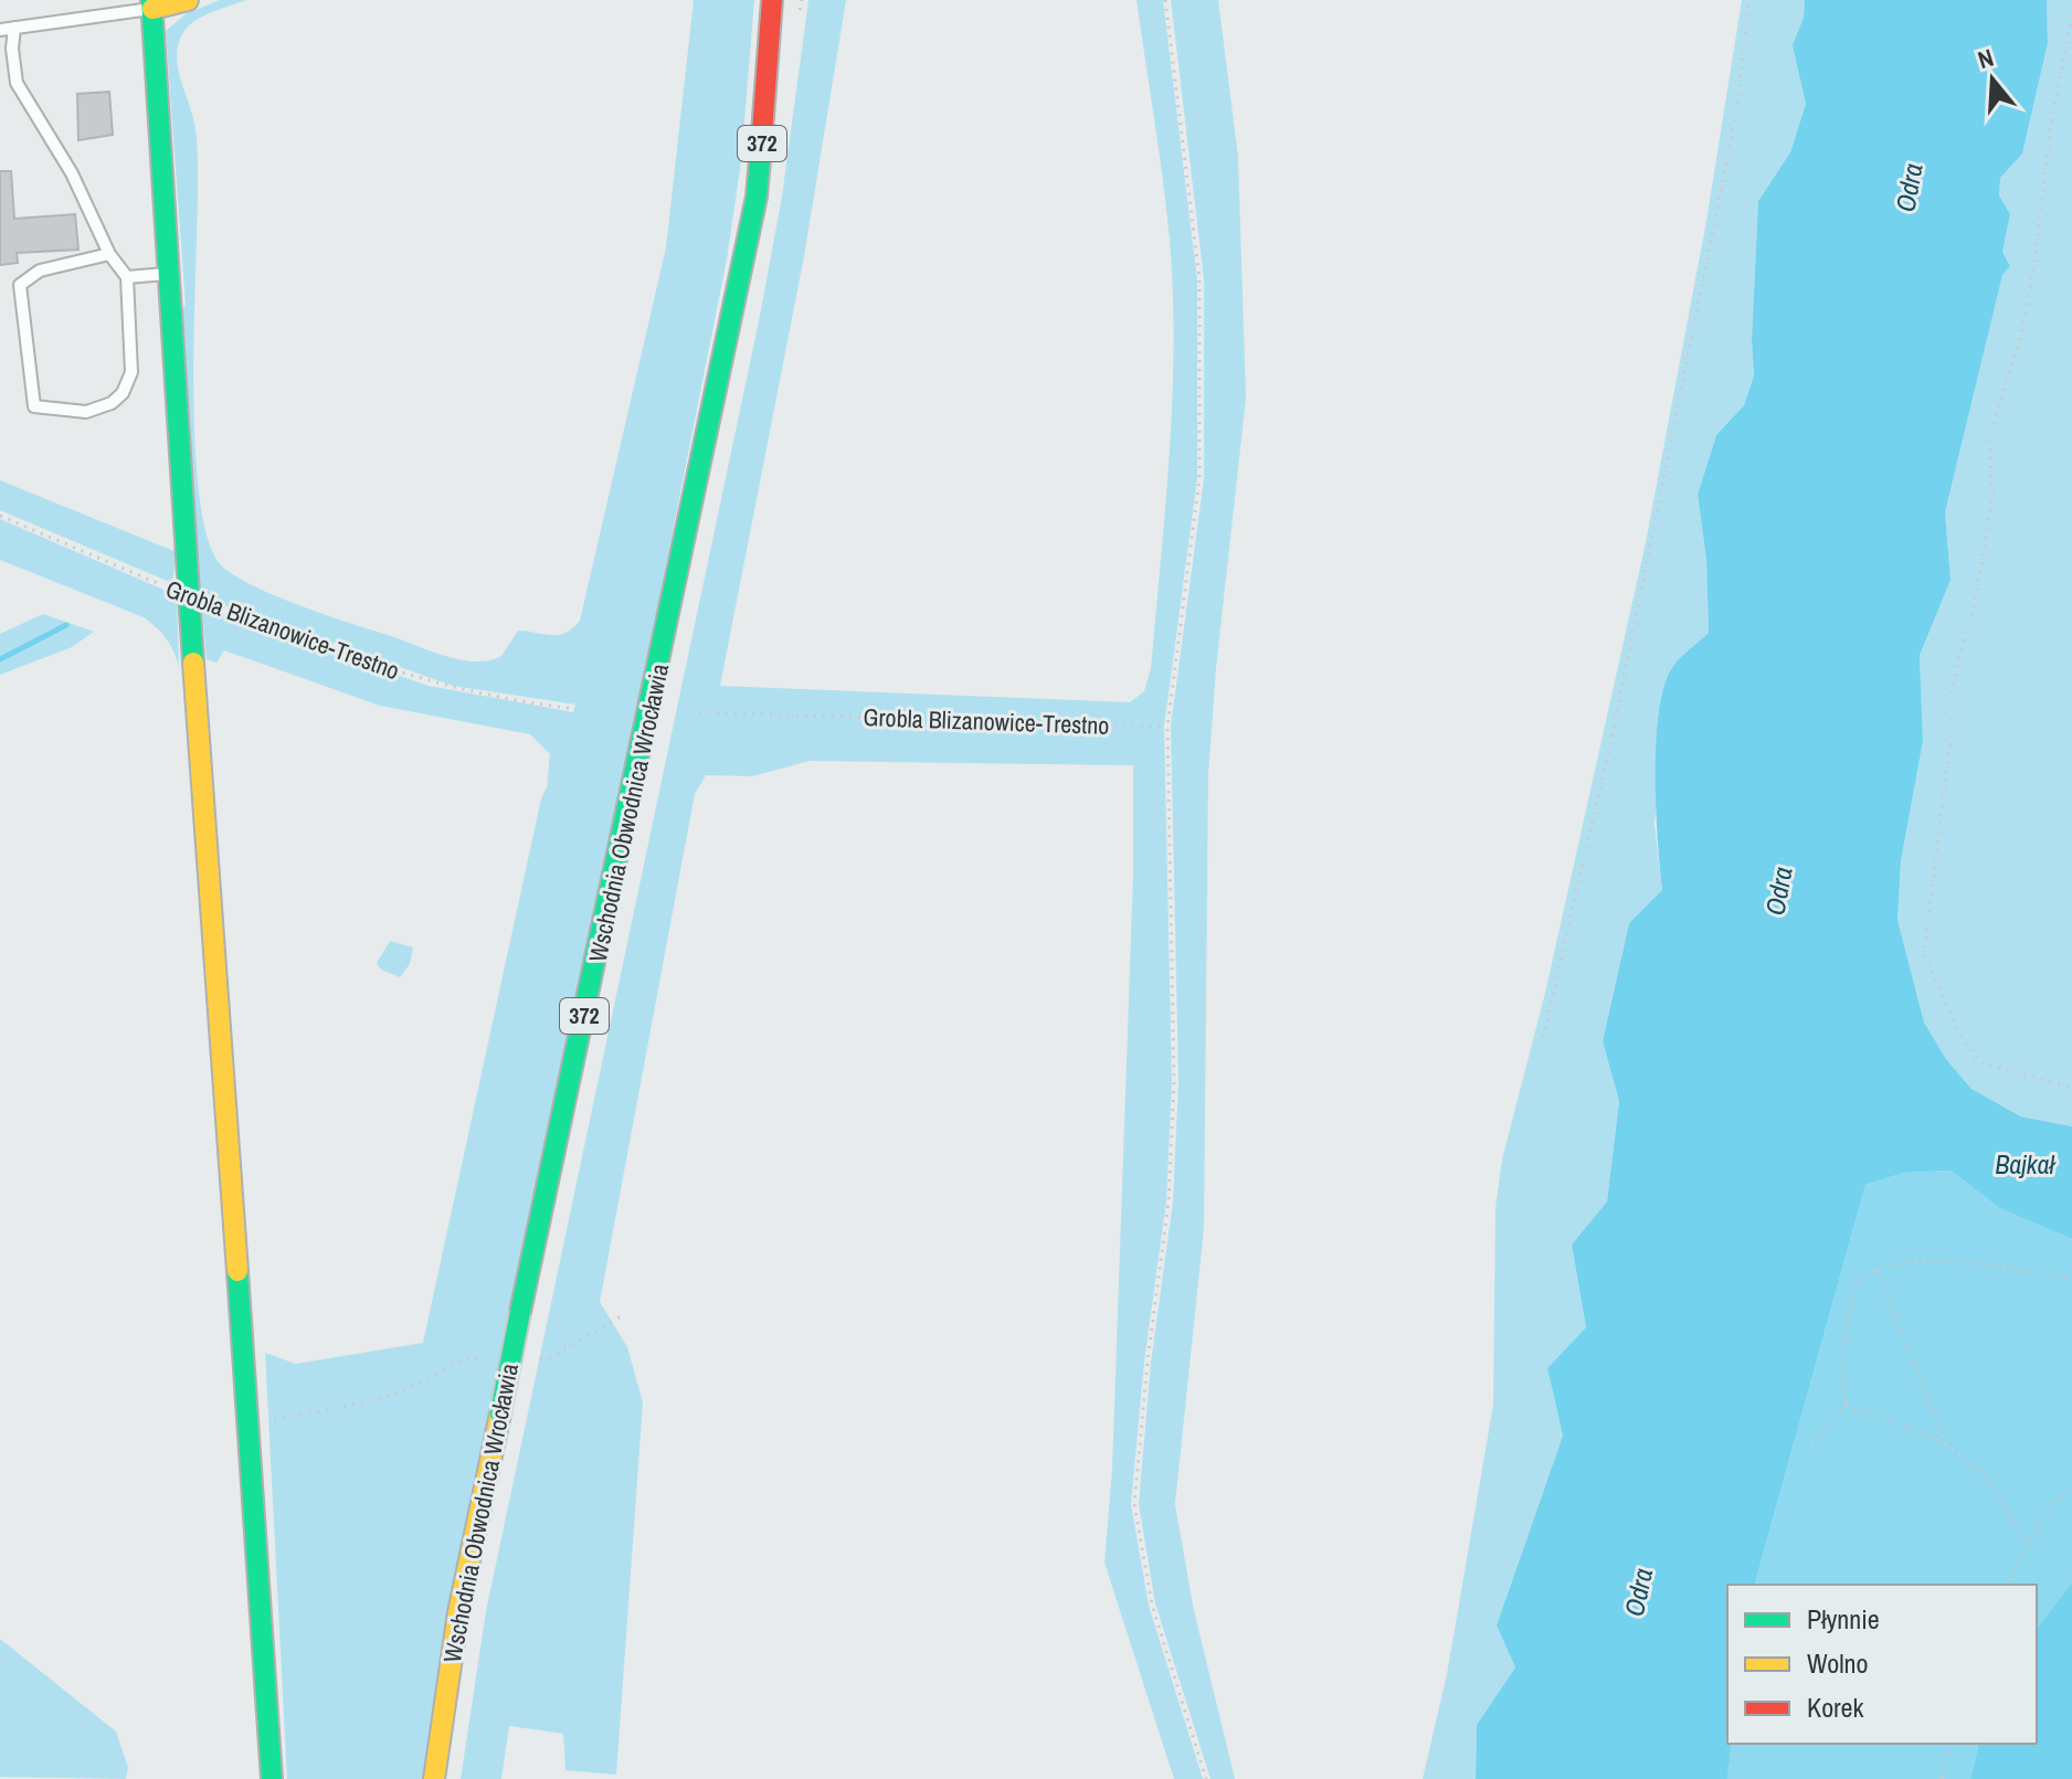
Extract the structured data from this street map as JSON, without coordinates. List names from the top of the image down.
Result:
{
  "streets": {
    "street": ["372", "Wschodnia Obwodnica Wrocławia"],
    "path": ["Grobla Blizanowice-Trestno"]
  },
  "water": ["Odra", "Bajkał"],
  "legend": ["Płynnie", "Wolno", "Korek"],
  "north": "top"
}
